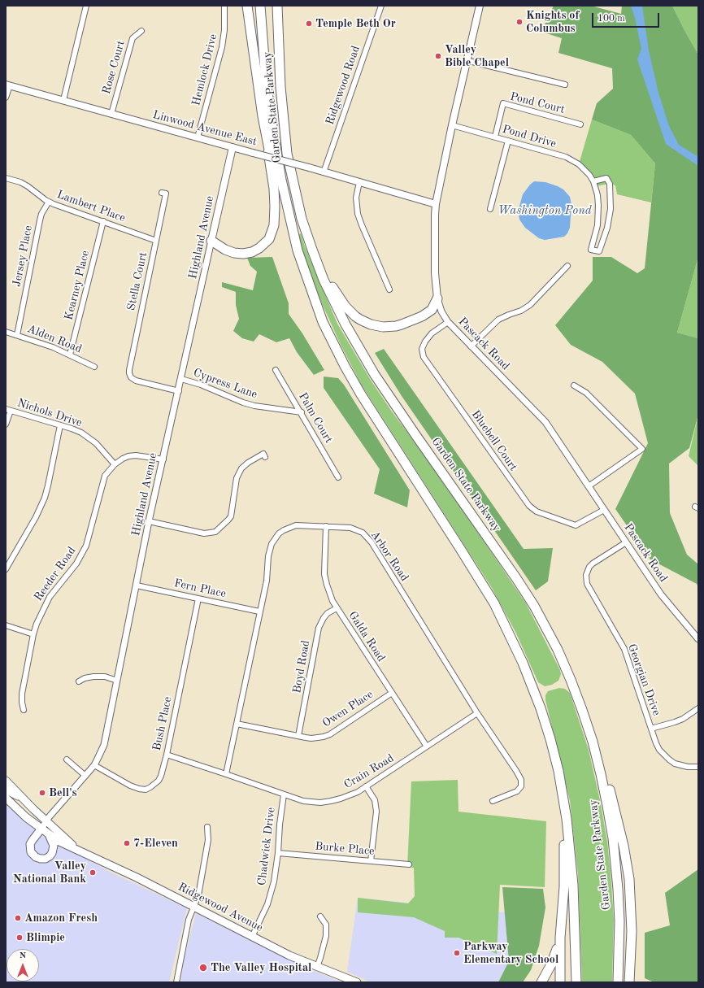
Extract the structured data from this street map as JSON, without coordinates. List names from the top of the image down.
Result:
{
  "streets": {
    "highway": ["Garden State Parkway"],
    "main road": [
      "Linwood Avenue East",
      "Highland Avenue",
      "Pascack Road",
      "Ridgewood Avenue"
    ],
    "street": [
      "Rose Court",
      "Hemlock Drive",
      "Ridgewood Road",
      "Pond Court",
      "Pond Drive",
      "Lambert Place",
      "Jersey Place",
      "Stella Court",
      "Kearney Place",
      "Alden Road",
      "Cypress Lane",
      "Nichols Drive",
      "Palm Court",
      "Bluebell Court",
      "Arbor Road",
      "Reeder Road",
      "Fern Place",
      "Galda Road",
      "Boyd Road",
      "Georgian Drive",
      "Owen Place",
      "Bush Place",
      "Crain Road",
      "Chadwick Drive",
      "Burke Place"
    ]
  },
  "crossings": [
    ["Rose Court", "Linwood Avenue East"],
    ["Hemlock Drive", "Linwood Avenue East"],
    ["Ridgewood Road", "Linwood Avenue East"],
    ["Pond Court", "Pond Drive"],
    ["Linwood Avenue East", "Highland Avenue"],
    ["Linwood Avenue East", "Pascack Road"],
    ["Pond Drive", "Pascack Road"],
    ["Lambert Place", "Jersey Place"],
    ["Lambert Place", "Stella Court"],
    ["Lambert Place", "Kearney Place"],
    ["Highland Avenue", "Stella Court"],
    ["Highland Avenue", "Cypress Lane"],
    ["Highland Avenue", "Reeder Road"],
    ["Highland Avenue", "Fern Place"],
    ["Highland Avenue", "Bush Place"],
    ["Highland Avenue", "Ridgewood Avenue"],
    ["Jersey Place", "Alden Road"],
    ["Kearney Place", "Alden Road"],
    ["Pascack Road", "Bluebell Court"],
    ["Pascack Road", "Georgian Drive"],
    ["Cypress Lane", "Palm Court"],
    ["Nichols Drive", "Reeder Road"],
    ["Arbor Road", "Fern Place"],
    ["Arbor Road", "Galda Road"],
    ["Arbor Road", "Owen Place"],
    ["Arbor Road", "Crain Road"],
    ["Fern Place", "Bush Place"],
    ["Galda Road", "Boyd Road"],
    ["Galda Road", "Owen Place"],
    ["Galda Road", "Crain Road"],
    ["Boyd Road", "Owen Place"],
    ["Bush Place", "Crain Road"],
    ["Crain Road", "Chadwick Drive"],
    ["Chadwick Drive", "Burke Place"],
    ["Chadwick Drive", "Ridgewood Avenue"]
  ],
  "water": ["Washington Pond"],
  "places": [
    "Knights of Columbus",
    "Temple Beth Or",
    "Valley Bible Chapel",
    "Bell's",
    "7-Eleven",
    "Valley National Bank",
    "Amazon Fresh",
    "Blimpie",
    "Parkway Elementary School",
    "The Valley Hospital"
  ],
  "scale_bar": "100 m",
  "north": "top"
}
